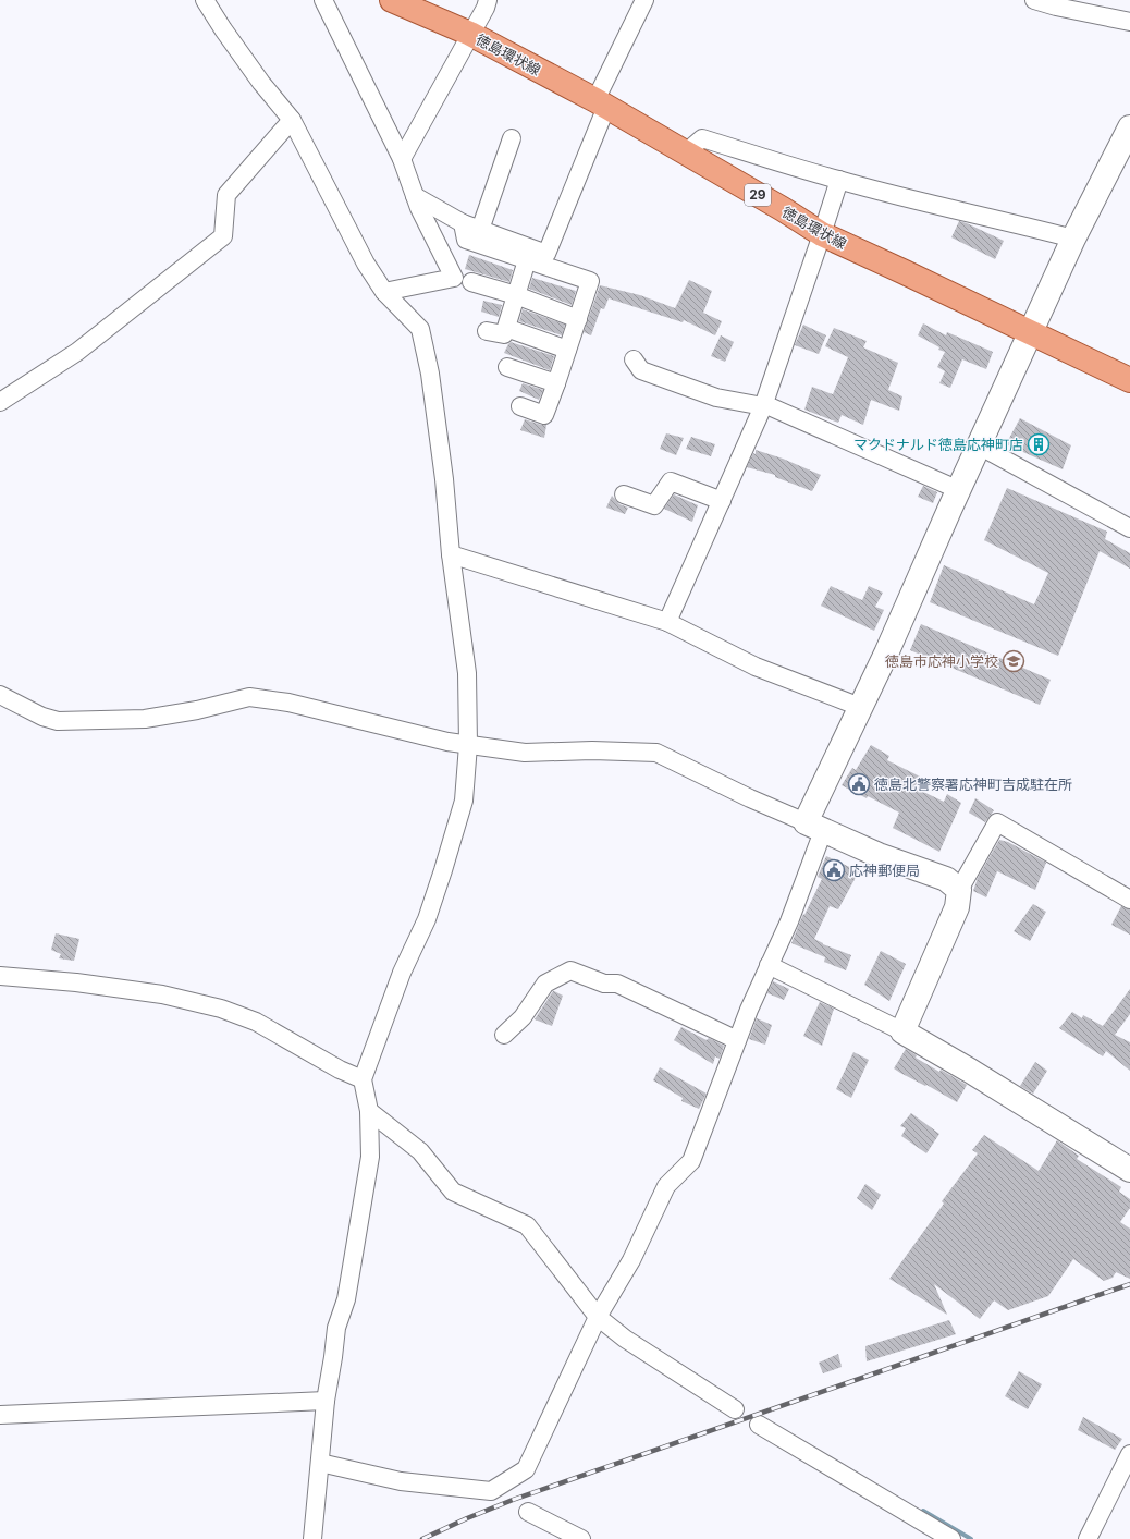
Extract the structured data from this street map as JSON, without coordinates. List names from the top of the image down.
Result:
{
  "streets": {
    "main road": ["徳島環状線", "29"]
  },
  "places": {
    "building": ["マクドナルド徳島応神町店"],
    "school or university": ["徳島市応神小学校"],
    "public building": ["徳島北警察署応神町吉成駐在所", "応神郵便局"]
  }
}
